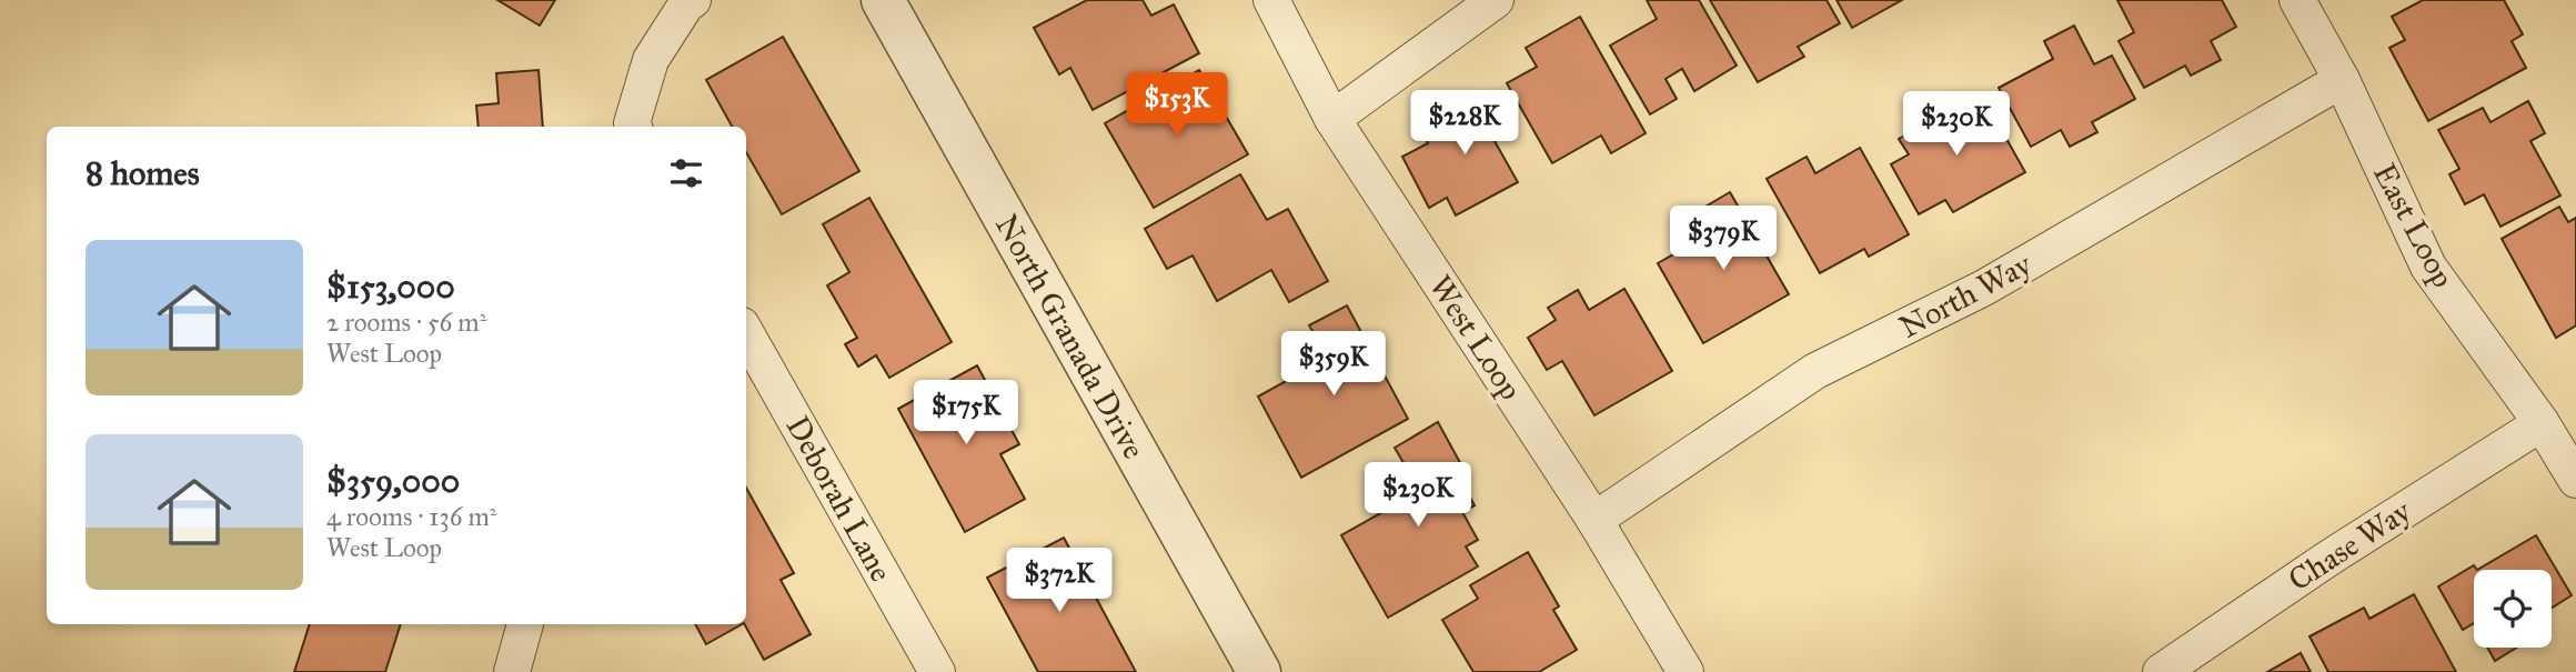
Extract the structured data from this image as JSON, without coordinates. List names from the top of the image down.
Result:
{
  "streets": {
    "street": [
      "East Loop",
      "North Way",
      "North Granada Drive",
      "West Loop",
      "Deborah Lane",
      "Chase Way"
    ]
  },
  "crossings": [
    ["East Loop", "North Way"],
    ["East Loop", "Chase Way"],
    ["North Way", "West Loop"]
  ],
  "page": {
    "price": [
      "$153K",
      "$228K",
      "$230K",
      "$379K",
      "$359K",
      "$175K",
      "$230K",
      "$372K"
    ],
    "heading": "8 homes",
    "list": [
      {
        "name": "$153,000",
        "note": "2 rooms · 56 m² · West Loop"
      },
      {
        "name": "$359,000",
        "note": "4 rooms · 136 m² · West Loop"
      }
    ]
  }
}
